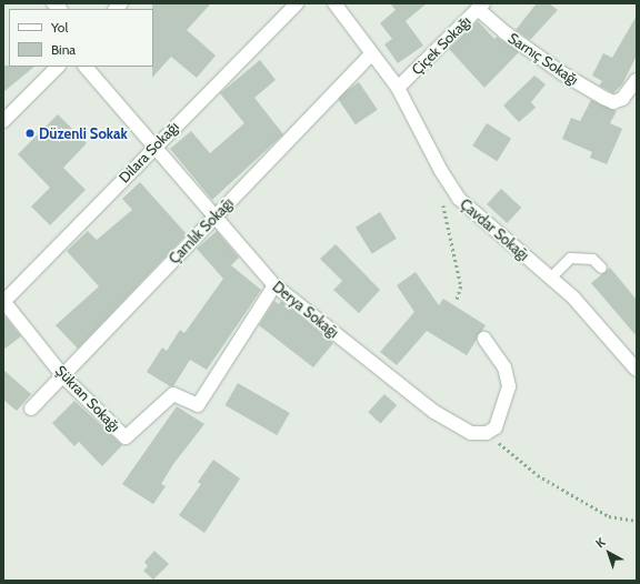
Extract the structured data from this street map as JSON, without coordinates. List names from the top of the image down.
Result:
{
  "streets": {
    "street": [
      "Çiçek Sokağı",
      "Sarnıç Sokağı",
      "Dilara Sokağı",
      "Çavdar Sokağı",
      "Çamlık Sokağı",
      "Derya Sokağı",
      "Şükran Sokağı"
    ]
  },
  "crossings": [
    ["Çiçek Sokağı", "Sarnıç Sokağı"],
    ["Çiçek Sokağı", "Çavdar Sokağı"],
    ["Dilara Sokağı", "Derya Sokağı"],
    ["Dilara Sokağı", "Şükran Sokağı"],
    ["Çavdar Sokağı", "Çamlık Sokağı"],
    ["Çamlık Sokağı", "Derya Sokağı"],
    ["Çamlık Sokağı", "Şükran Sokağı"],
    ["Derya Sokağı", "Şükran Sokağı"]
  ],
  "places": ["Düzenli Sokak"],
  "legend": ["Yol", "Bina"],
  "north": "top left"
}
